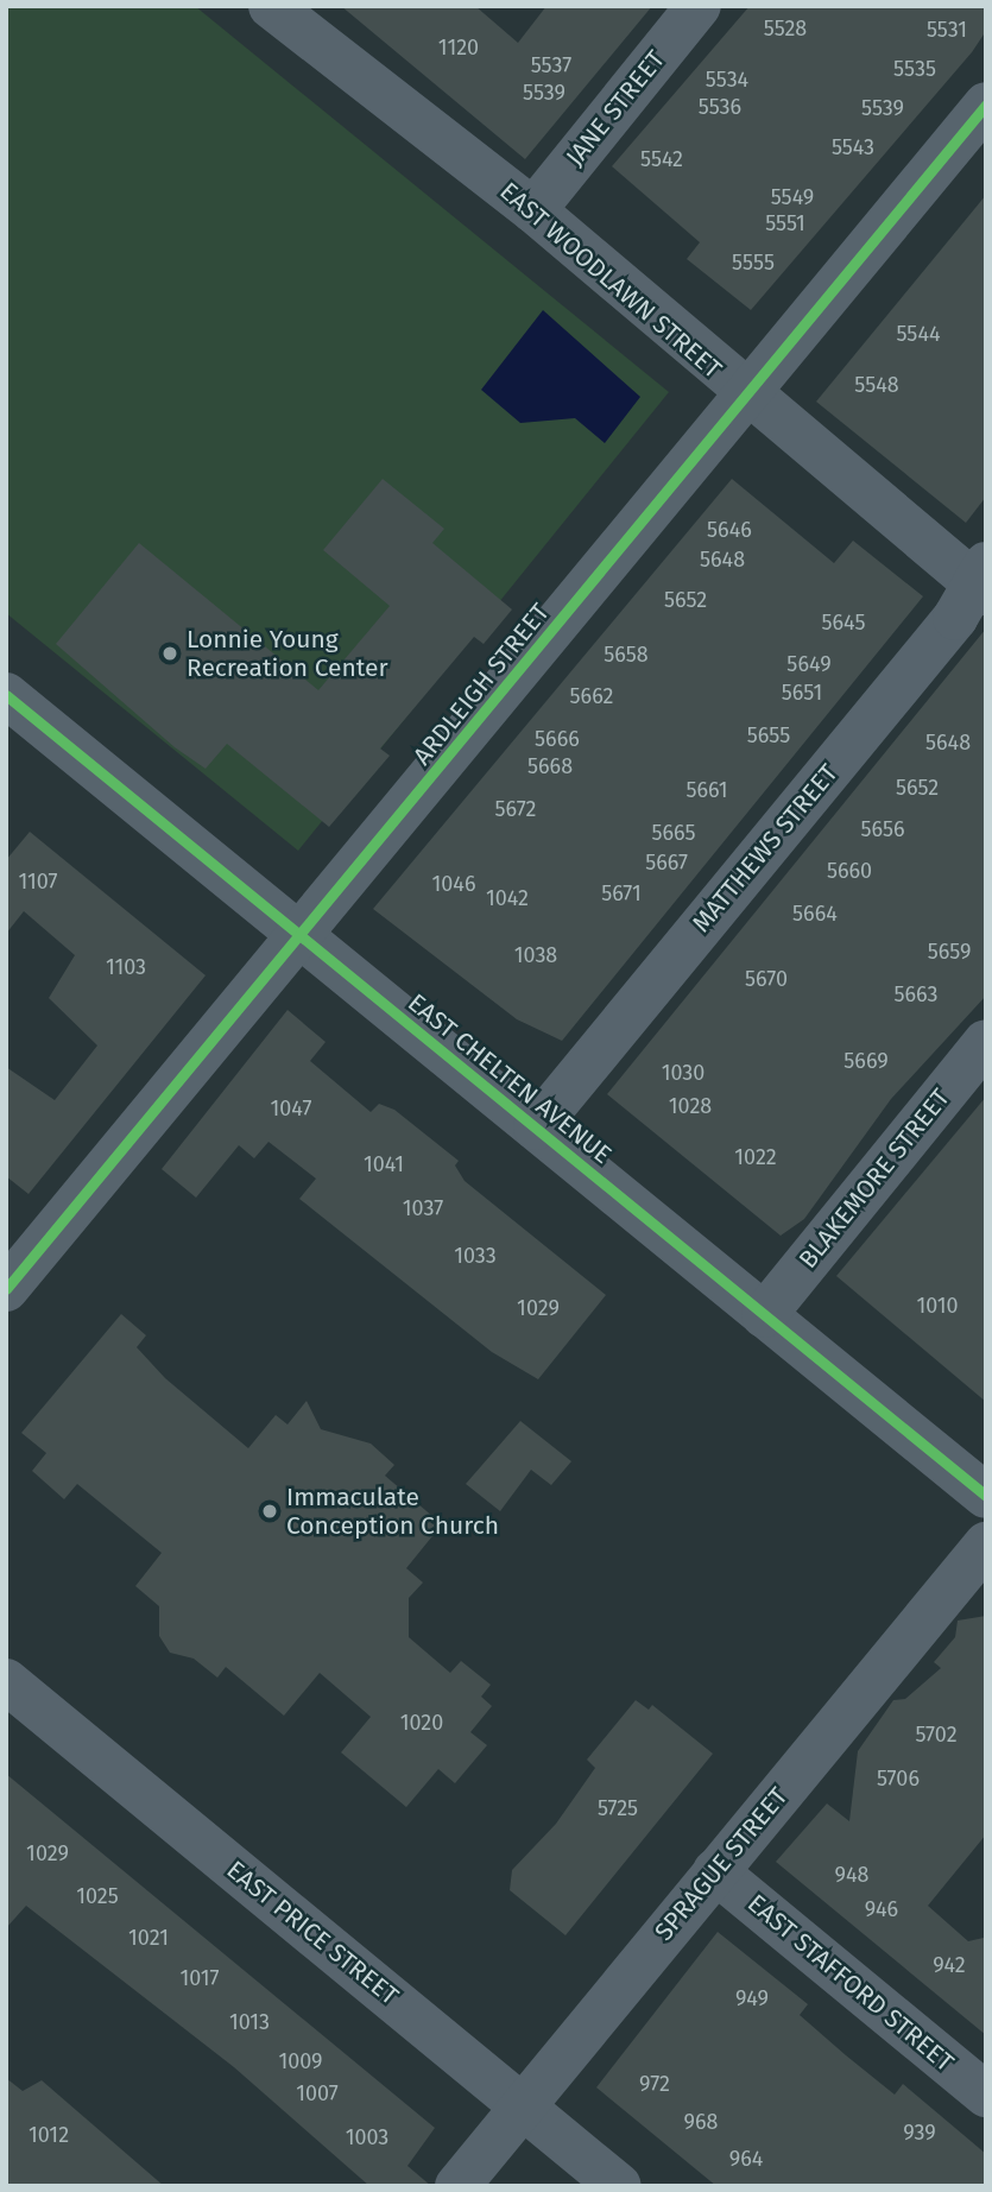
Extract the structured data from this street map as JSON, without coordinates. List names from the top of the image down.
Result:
{
  "streets": {
    "street": [
      "JANE STREET",
      "EAST WOODLAWN STREET",
      "ARDLEIGH STREET",
      "MATTHEWS STREET",
      "EAST CHELTEN AVENUE",
      "BLAKEMORE STREET",
      "SPRAGUE STREET",
      "EAST PRICE STREET",
      "EAST STAFFORD STREET"
    ]
  },
  "crossings": [
    ["JANE STREET", "EAST WOODLAWN STREET"],
    ["EAST WOODLAWN STREET", "ARDLEIGH STREET"],
    ["EAST WOODLAWN STREET", "MATTHEWS STREET"],
    ["ARDLEIGH STREET", "EAST CHELTEN AVENUE"],
    ["MATTHEWS STREET", "EAST CHELTEN AVENUE"],
    ["EAST CHELTEN AVENUE", "BLAKEMORE STREET"],
    ["SPRAGUE STREET", "EAST PRICE STREET"],
    ["SPRAGUE STREET", "EAST STAFFORD STREET"]
  ],
  "places": ["Lonnie Young Recreation Center", "Immaculate Conception Church"],
  "house_numbers": [
    "5528",
    "5531",
    "1120",
    "5537",
    "5535",
    "5534",
    "5539",
    "5536",
    "5539",
    "5543",
    "5542",
    "5549",
    "5551",
    "5555",
    "5544",
    "5548",
    "5646",
    "5648",
    "5652",
    "5645",
    "5658",
    "5649",
    "5651",
    "5662",
    "5655",
    "5666",
    "5648",
    "5668",
    "5652",
    "5661",
    "5672",
    "5656",
    "5665",
    "5667",
    "5660",
    "1107",
    "1046",
    "5671",
    "1042",
    "5664",
    "5659",
    "1038",
    "1103",
    "5670",
    "5663",
    "5669",
    "1030",
    "1028",
    "1047",
    "1022",
    "1041",
    "1037",
    "1033",
    "1010",
    "1029",
    "1020",
    "5702",
    "5706",
    "5725",
    "1029",
    "948",
    "1025",
    "946",
    "1021",
    "942",
    "1017",
    "949",
    "1013",
    "1009",
    "972",
    "1007",
    "968",
    "939",
    "1012",
    "1003",
    "964"
  ]
}
